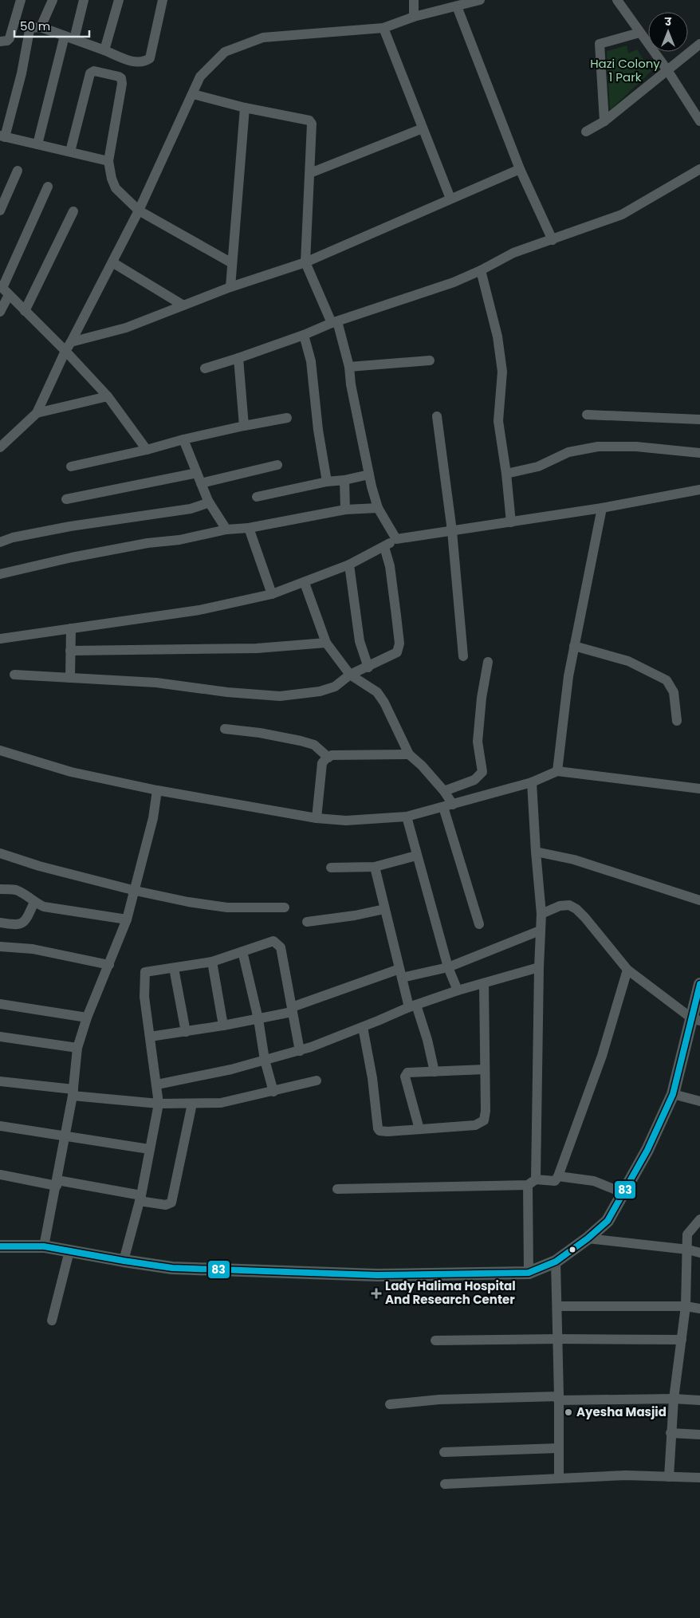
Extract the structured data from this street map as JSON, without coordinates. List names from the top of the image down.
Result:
{
  "parks": ["Hazi Colony 1 Park"],
  "places": {
    "health": ["Lady Halima Hospital And Research Center"],
    "other": ["Ayesha Masjid"]
  },
  "lines": ["transit line 83"],
  "scale_bar": "50 m",
  "north": "top"
}
